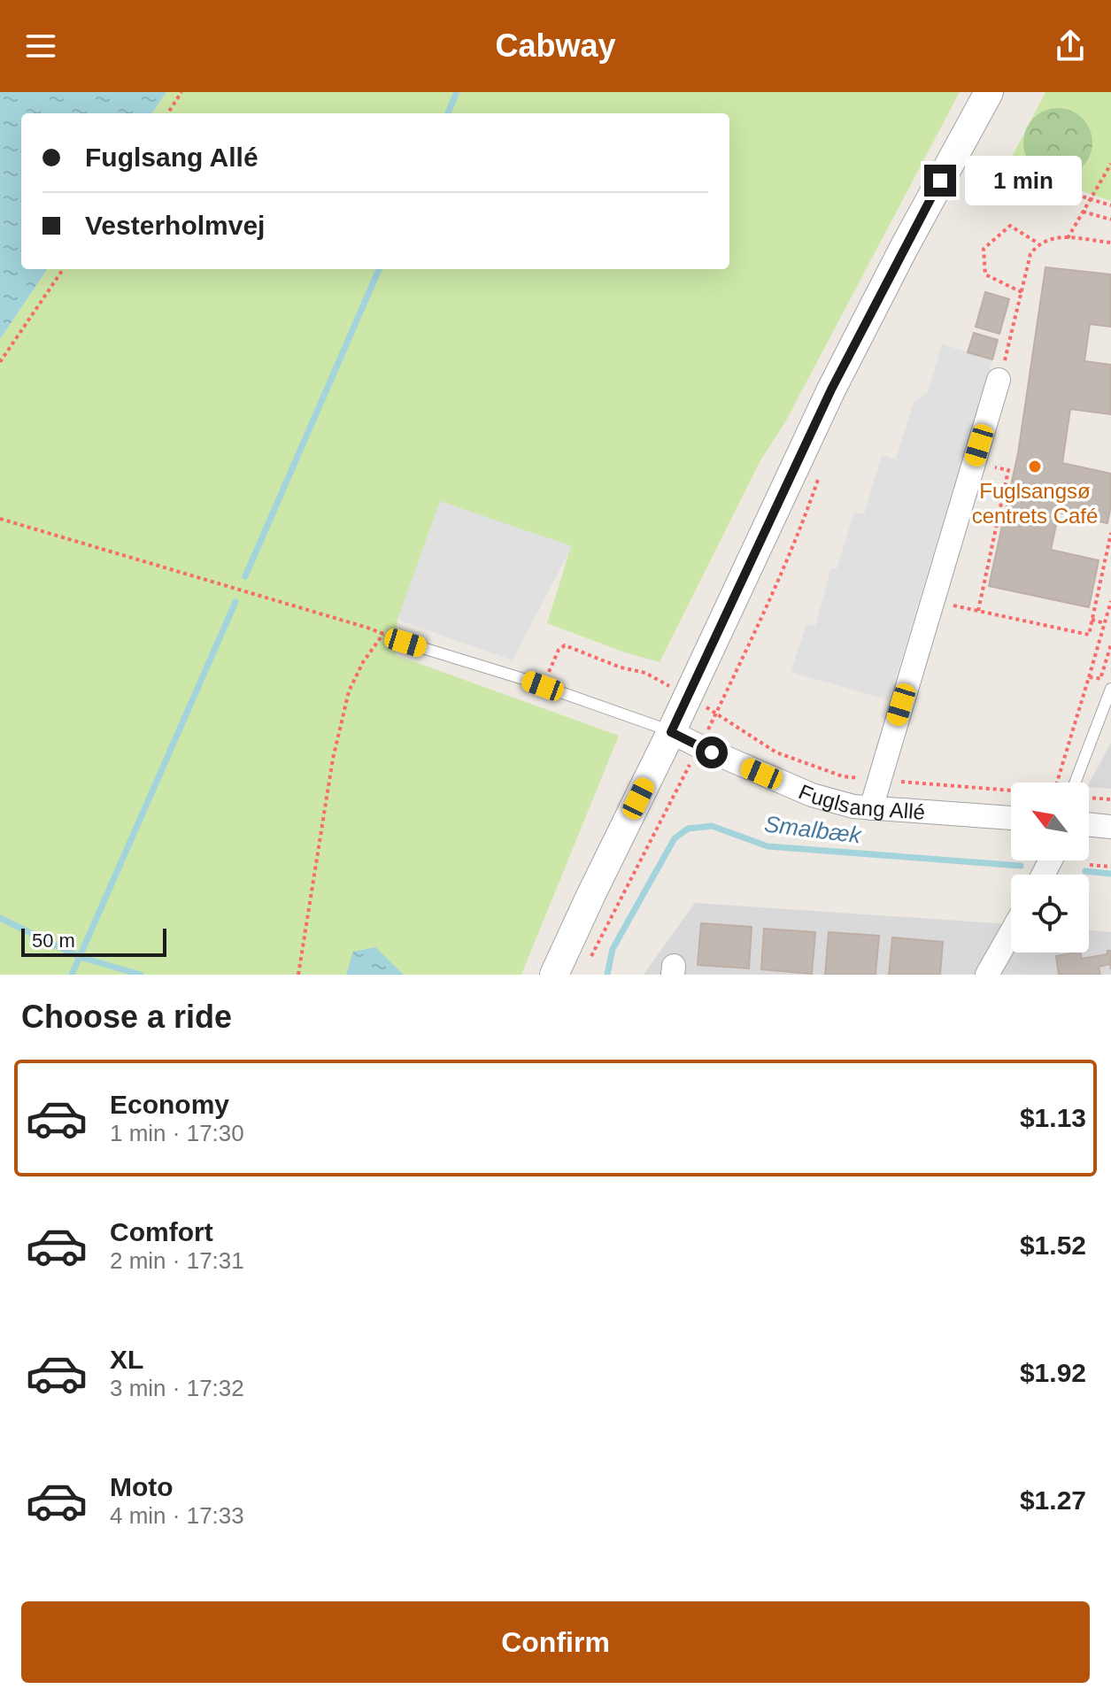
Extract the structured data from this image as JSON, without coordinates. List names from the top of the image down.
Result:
{
  "streets": {
    "street": ["Fuglsang Allé"]
  },
  "water": ["Smalbæk"],
  "places": ["Fuglsangsø centrets Café"],
  "scale_bar": "50 m",
  "north": "top left",
  "page": {
    "header": "Cabway",
    "banner": ["Fuglsang Allé", "Vesterholmvej"],
    "bubble": "1 min",
    "scale": "50 m",
    "heading": "Choose a ride",
    "list": [
      {
        "name": "Economy",
        "note": "1 min · 17:30",
        "value": "$1.13"
      },
      {
        "name": "Comfort",
        "note": "2 min · 17:31",
        "value": "$1.52"
      },
      {
        "name": "XL",
        "note": "3 min · 17:32",
        "value": "$1.92"
      },
      {
        "name": "Moto",
        "note": "4 min · 17:33",
        "value": "$1.27"
      }
    ],
    "buttons": "Confirm"
  }
}
